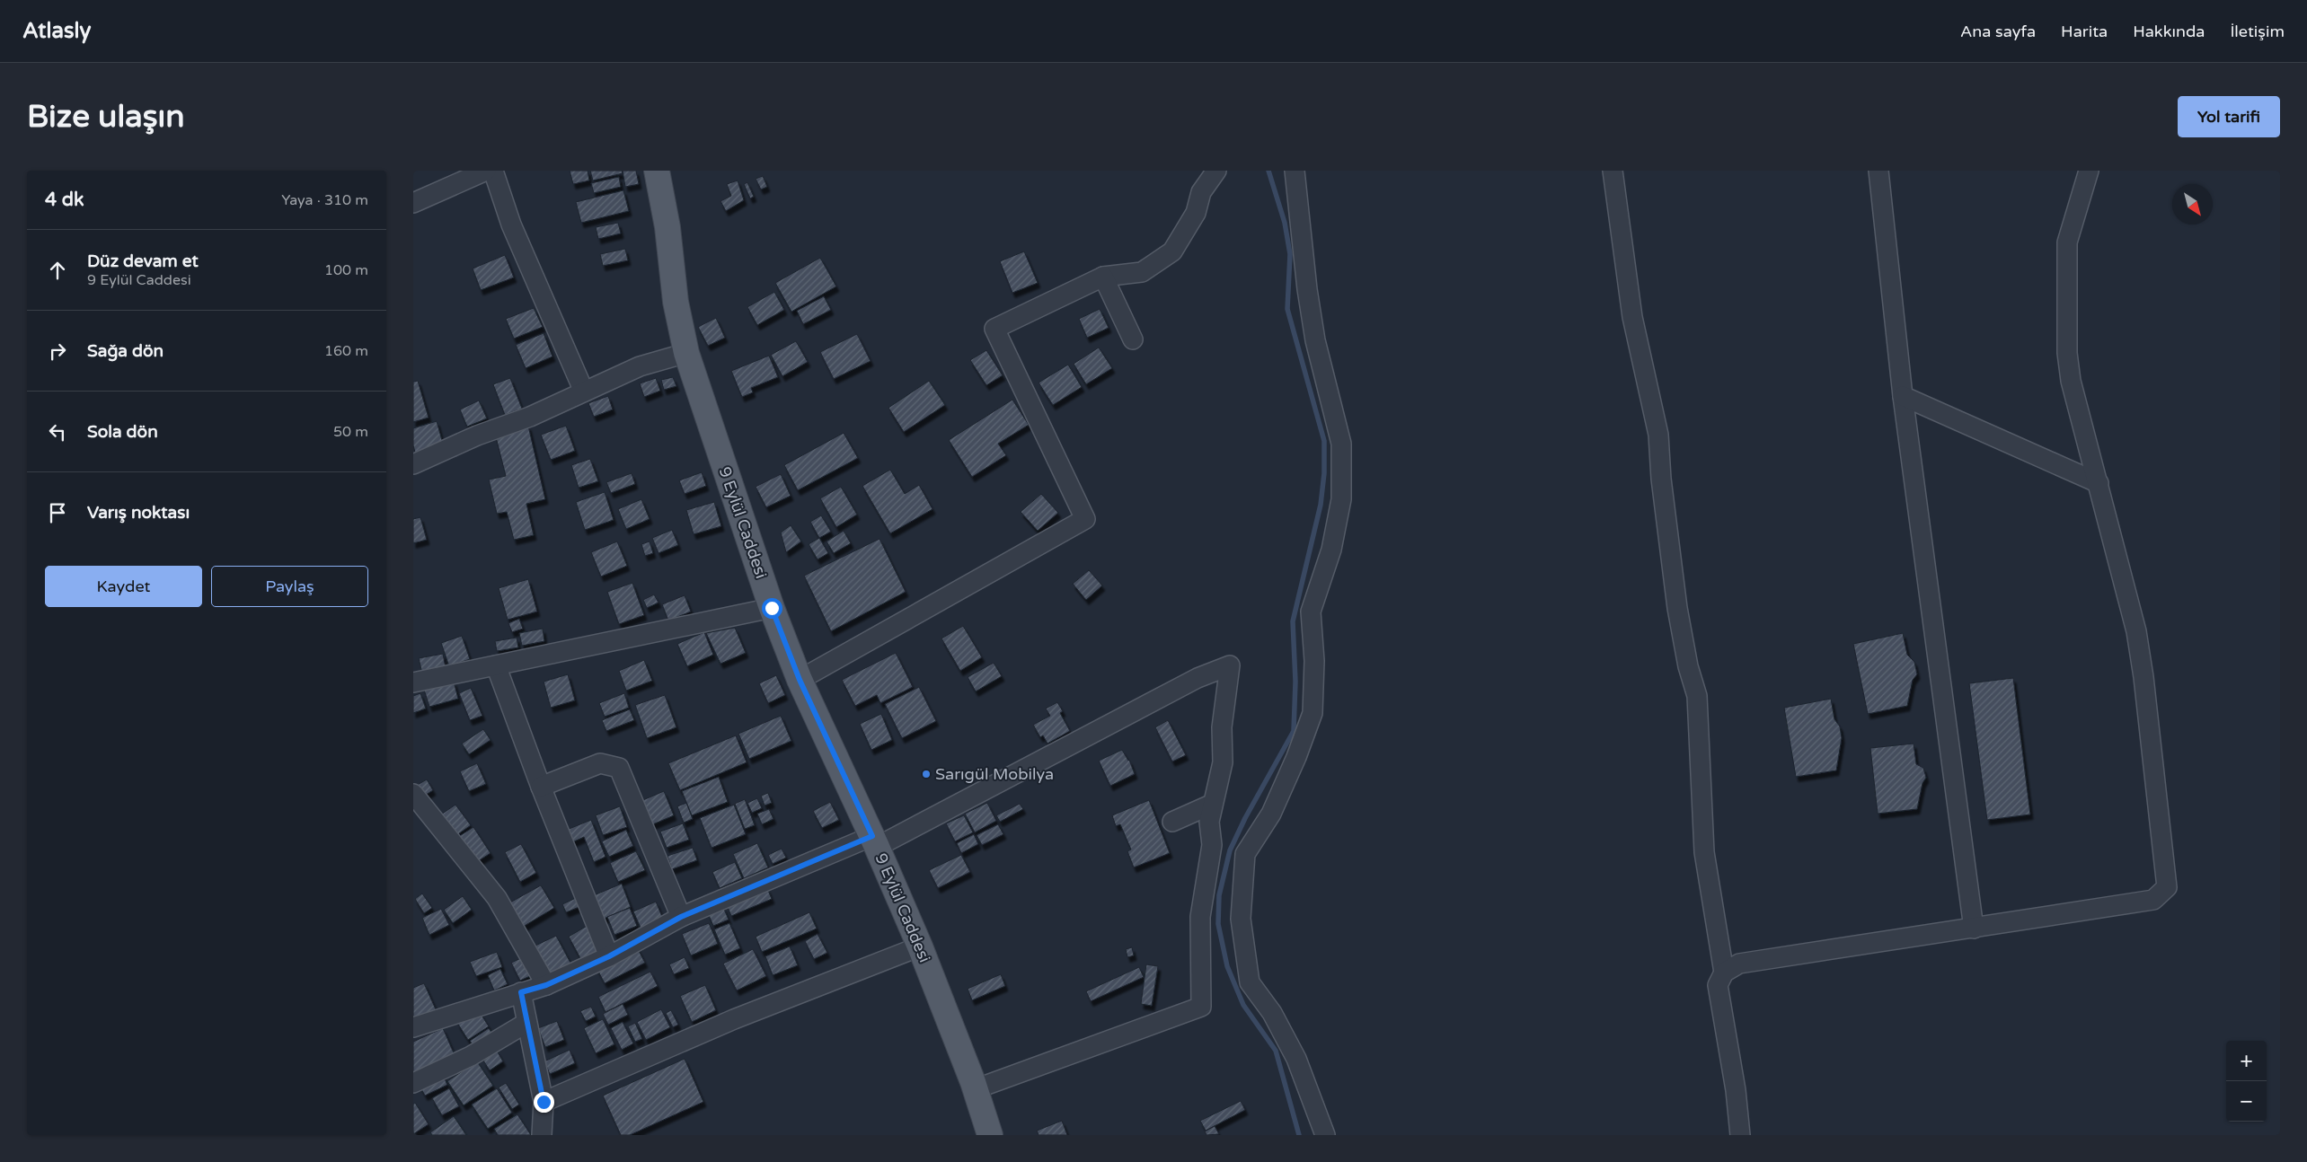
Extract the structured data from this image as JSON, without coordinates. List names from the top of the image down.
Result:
{
  "streets": {
    "main road": ["9 Eylül Caddesi"]
  },
  "places": ["Sarıgül Mobilya"],
  "north": "bottom right",
  "page": {
    "header": "Atlasly",
    "nav": [
      "Ana sayfa",
      "Harita",
      "Hakkında",
      "İletişim"
    ],
    "buttons": [
      "Yol tarifi",
      ["Kaydet", "Paylaş"]
    ],
    "title": "Bize ulaşın",
    "heading": ["4 dk", "Yaya · 310 m"],
    "list": [
      ["Düz devam et", "9 Eylül Caddesi", "100 m"],
      ["Sağa dön", "160 m"],
      ["Sola dön", "50 m"],
      "Varış noktası"
    ],
    "map_buttons": ["+", "−"]
  }
}
